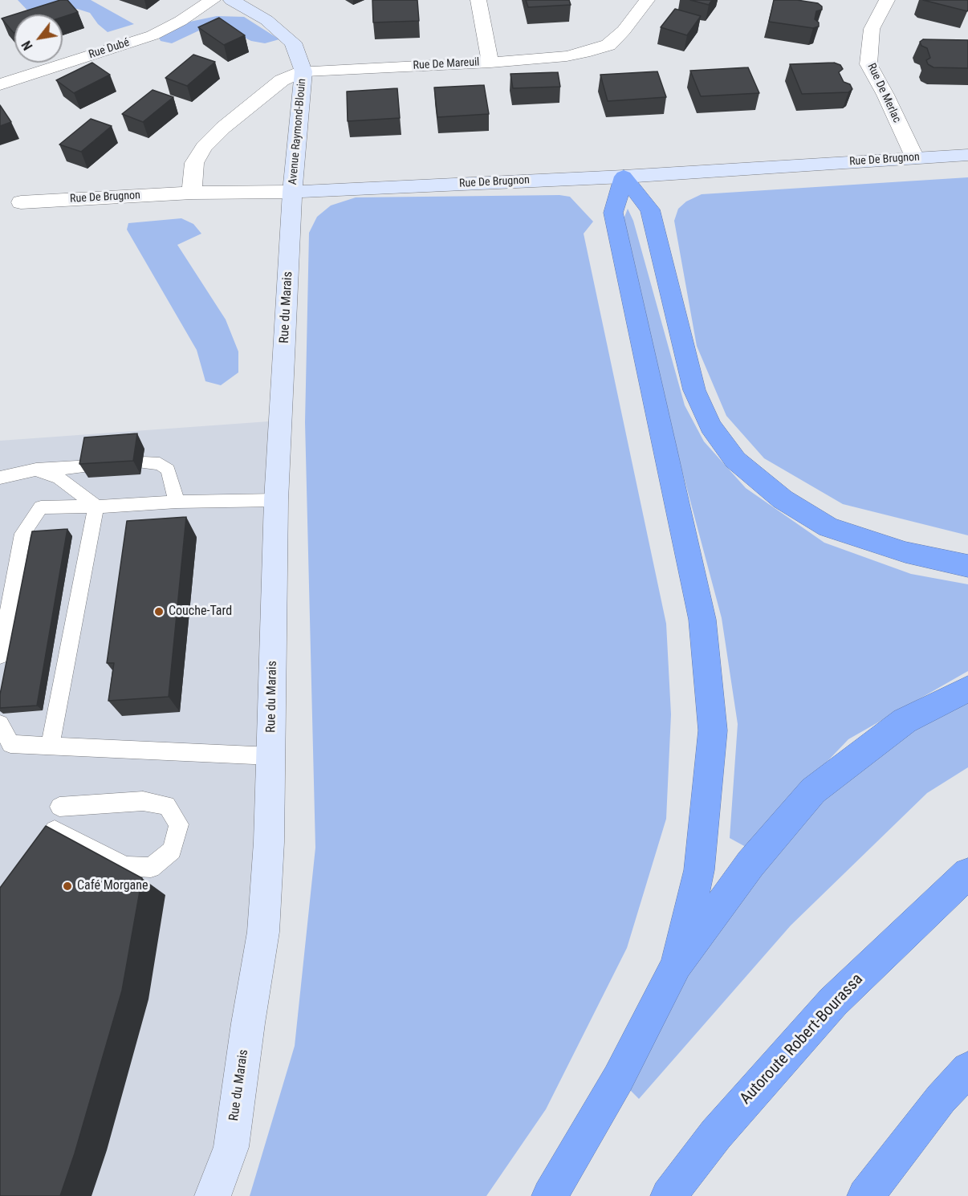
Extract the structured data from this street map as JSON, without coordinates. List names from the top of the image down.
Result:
{
  "streets": {
    "highway": ["Autoroute Robert-Bourassa"],
    "street": [
      "Rue Dubé",
      "Rue De Mareuil",
      "Rue De Merlac",
      "Avenue Raymond-Blouin",
      "Rue De Brugnon",
      "Rue du Marais"
    ]
  },
  "crossings": [
    ["Rue De Mareuil", "Avenue Raymond-Blouin"],
    ["Rue De Merlac", "Rue De Brugnon"],
    ["Avenue Raymond-Blouin", "Rue De Brugnon"],
    ["Avenue Raymond-Blouin", "Rue du Marais"],
    ["Rue De Brugnon", "Rue du Marais"]
  ],
  "places": ["Couche-Tard", "Café Morgane"],
  "north": "bottom left"
}
